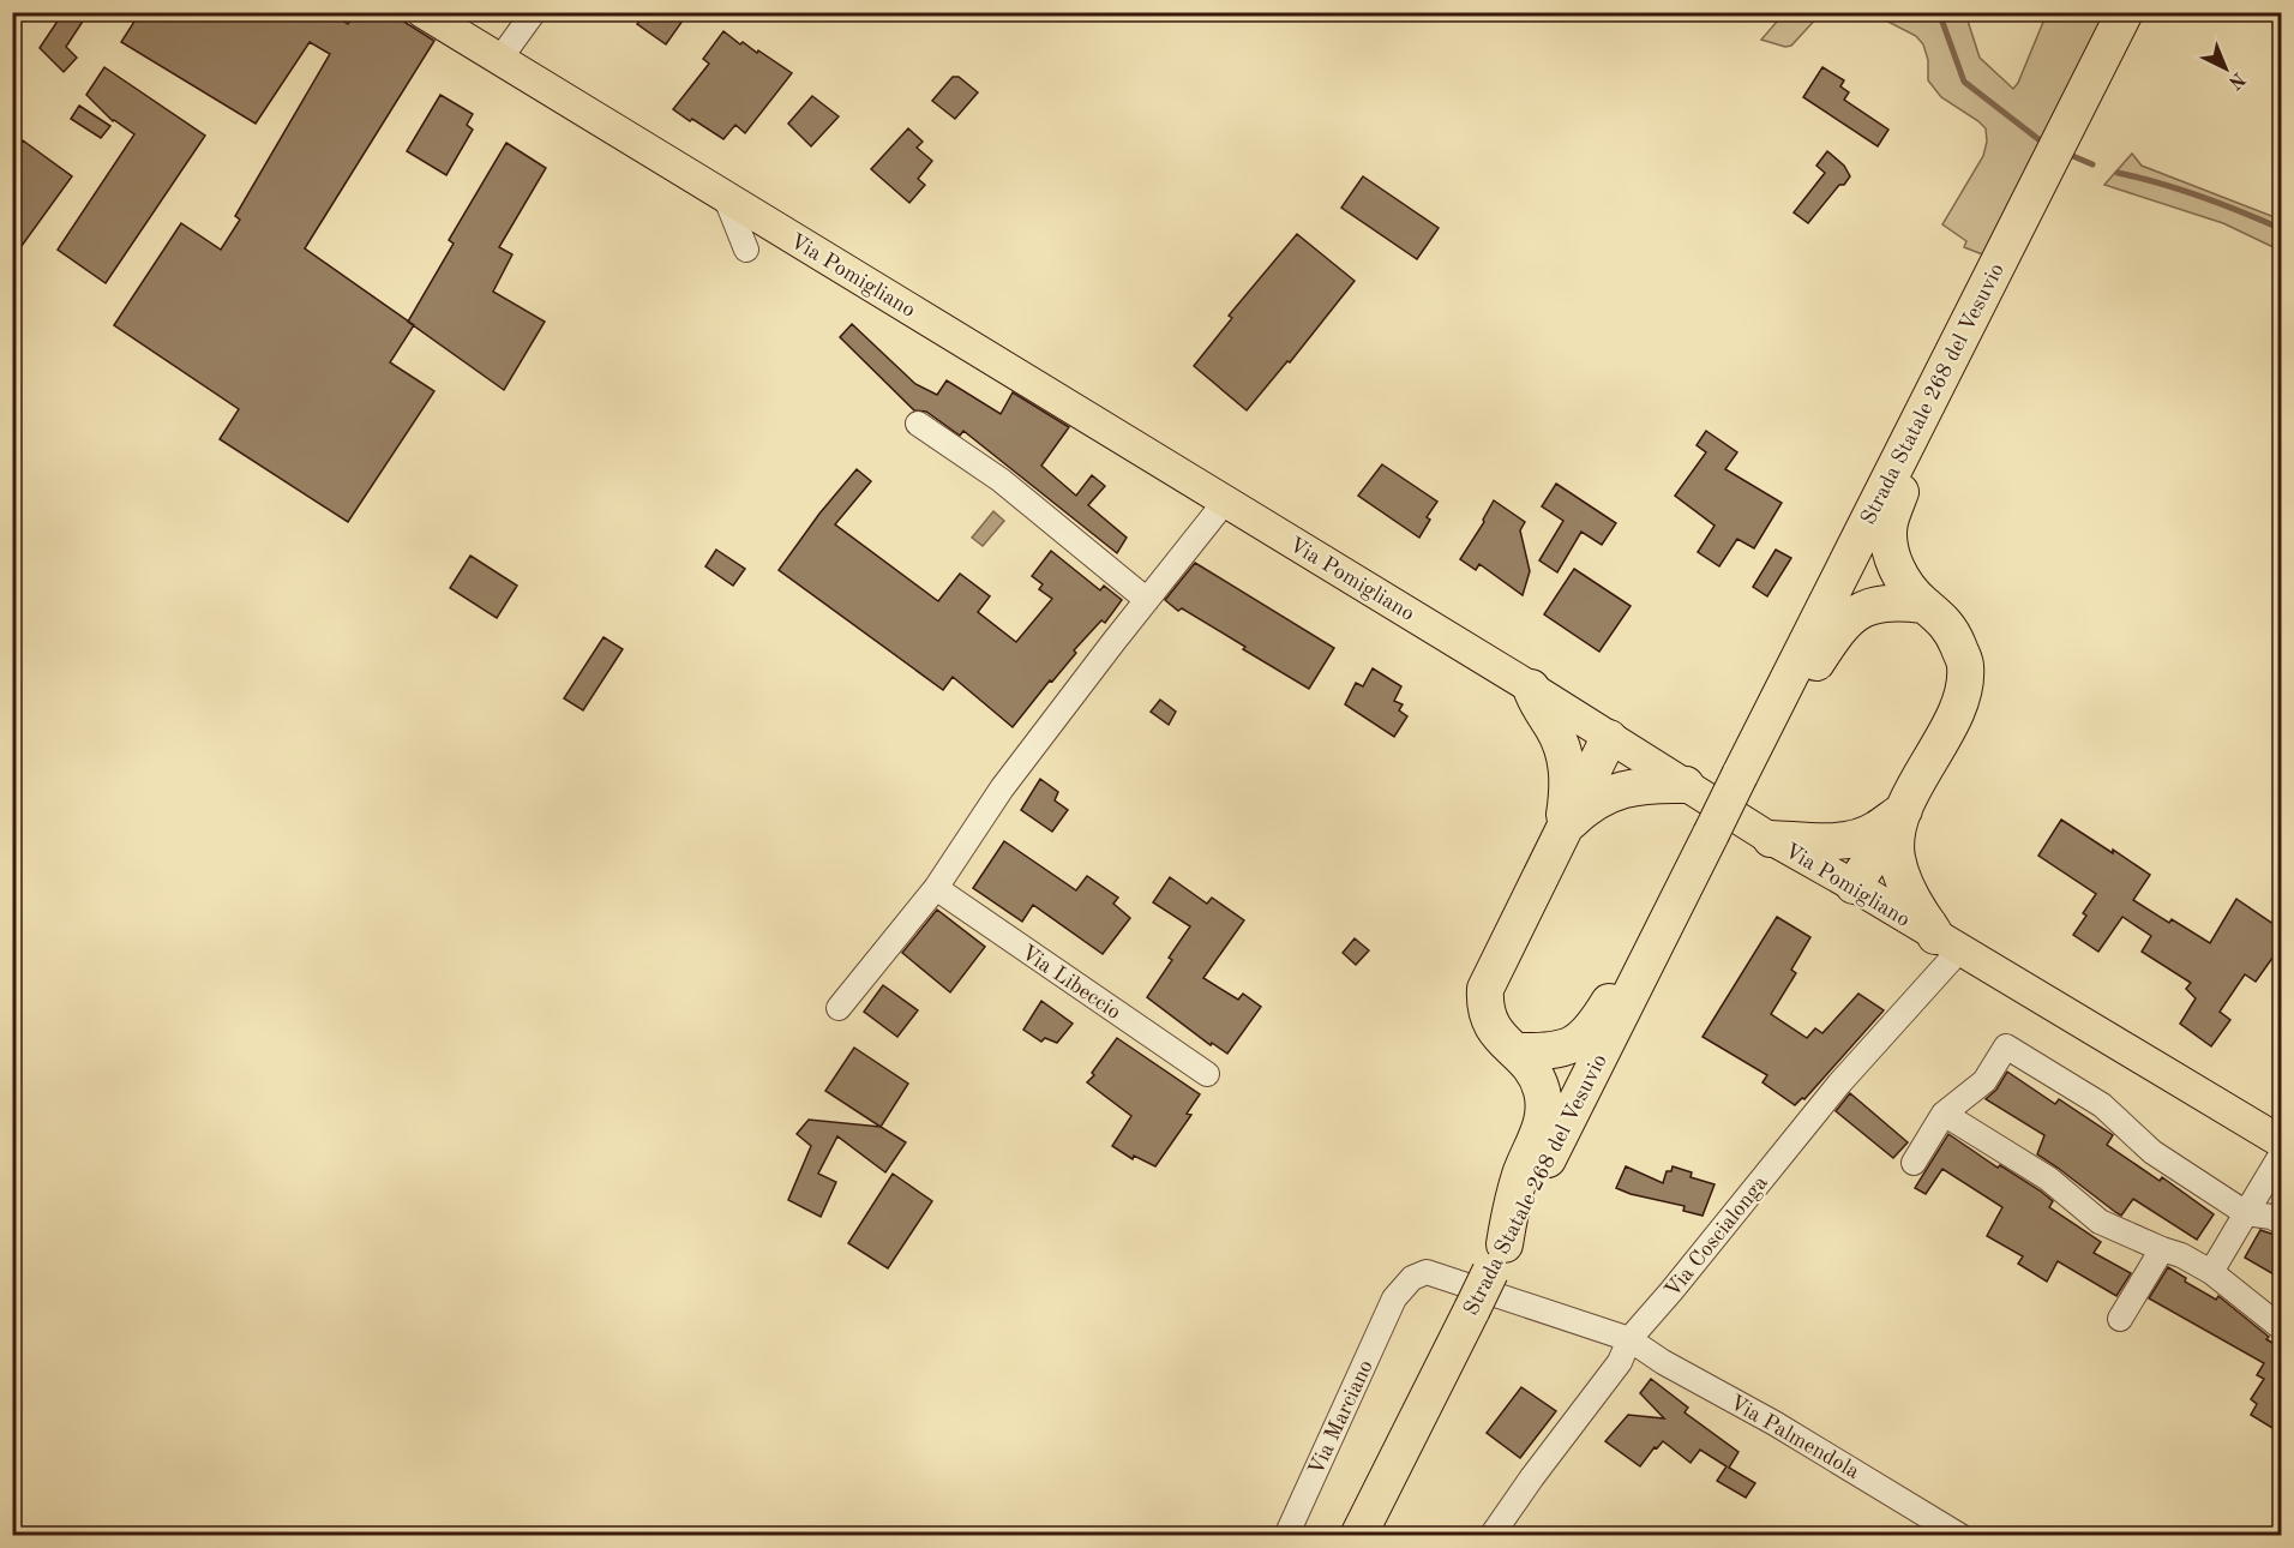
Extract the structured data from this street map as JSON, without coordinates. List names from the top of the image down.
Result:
{
  "streets": {
    "highway": ["Strada Statale 268 del Vesuvio"],
    "main road": ["Via Pomigliano"],
    "street": [
      "Via Libeccio",
      "Via Coscialonga",
      "Via Marciano",
      "Via Palmendola"
    ]
  },
  "crossings": [
    ["Via Pomigliano", "Via Coscialonga"],
    ["Via Coscialonga", "Via Palmendola"],
    ["Via Marciano", "Via Palmendola"]
  ],
  "north": "bottom right"
}
